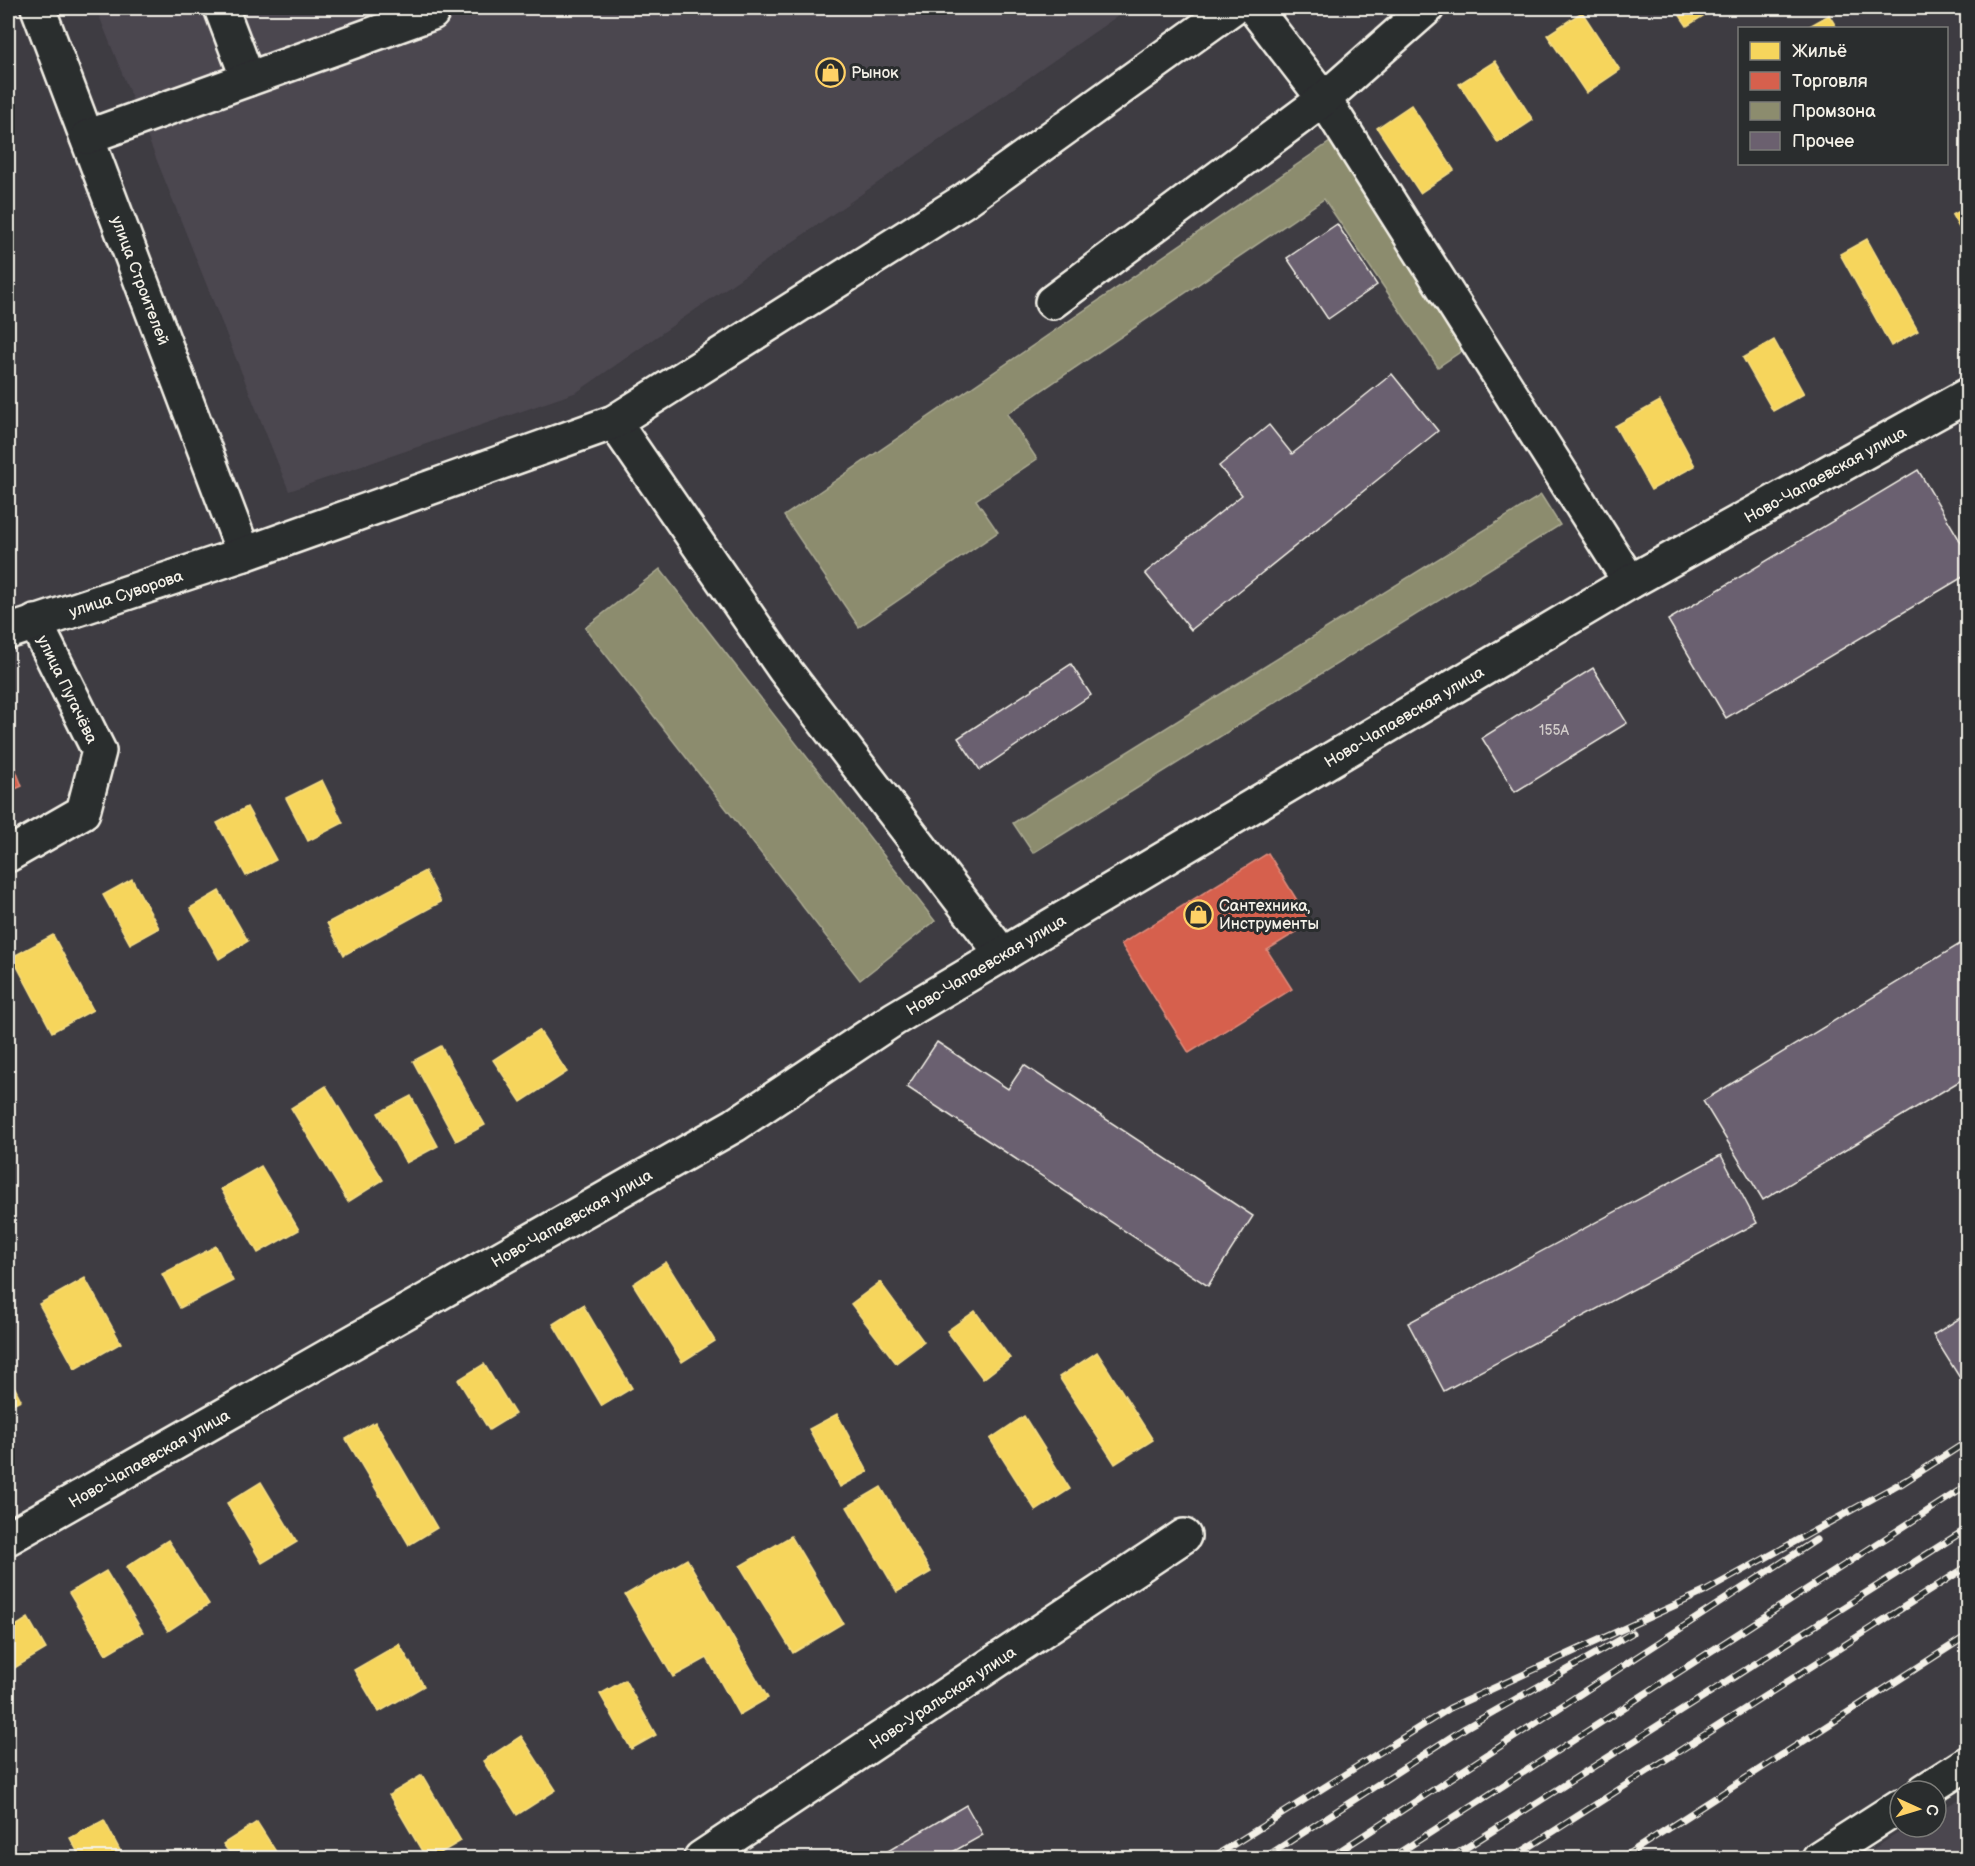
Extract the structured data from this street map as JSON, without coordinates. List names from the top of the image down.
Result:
{
  "streets": {
    "street": [
      "улица Строителей",
      "Ново-Чапаевская улица",
      "улица Суворова",
      "улица Пугачёва",
      "Ново-Уральская улица"
    ]
  },
  "crossings": [
    ["улица Строителей", "улица Суворова"],
    ["улица Суворова", "улица Пугачёва"]
  ],
  "places": {
    "shop": ["Рынок", "Сантехника, Инструменты"]
  },
  "house_numbers": ["155А"],
  "legend": [
    "Жильё",
    "Торговля",
    "Промзона",
    "Прочее"
  ],
  "north": "right"
}
